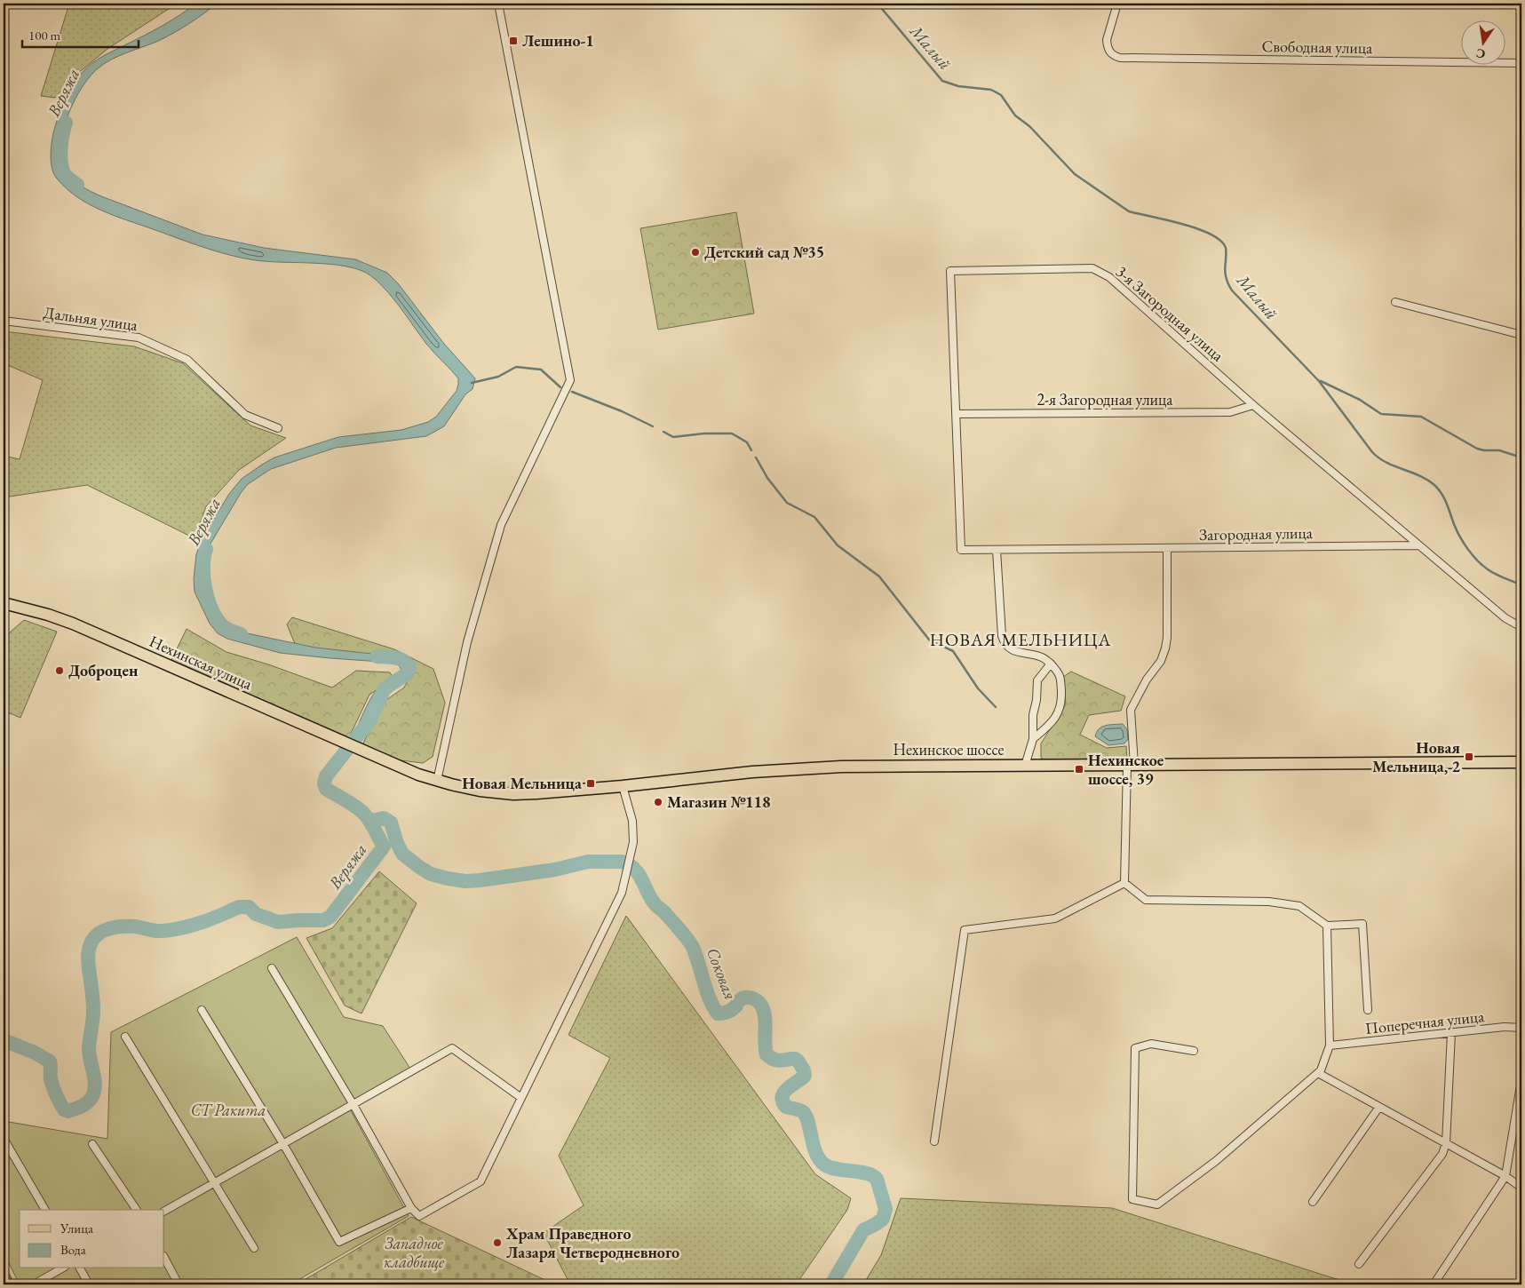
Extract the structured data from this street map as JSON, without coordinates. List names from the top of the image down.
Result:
{
  "streets": {
    "main road": ["Нехинская улица", "Нехинское шоссе"],
    "street": [
      "Свободная улица",
      "3-я Загородная улица",
      "Дальняя улица",
      "2-я Загородная улица",
      "Загородная улица",
      "Поперечная улица"
    ]
  },
  "crossings": [
    ["3-я Загородная улица", "2-я Загородная улица"],
    ["3-я Загородная улица", "Загородная улица"],
    ["2-я Загородная улица", "Загородная улица"],
    ["Нехинская улица", "Нехинское шоссе"]
  ],
  "districts": ["НОВАЯ МЕЛЬНИЦА"],
  "water": ["Малый", "Веряжа", "Соковая"],
  "parks": ["СТ Ракита", "Западное кладбище"],
  "places": {
    "transit": [
      "Лешино-1",
      "Новая Мельница, 2",
      "Нехинское шоссе, 39",
      "Новая Мельница"
    ],
    "other": [
      "Детский сад №35",
      "Доброцен",
      "Магазин №118",
      "Храм Праведного Лазаря Четверодневного"
    ]
  },
  "legend": ["Улица", "Вода"],
  "scale_bar": "100 m",
  "north": "bottom"
}
